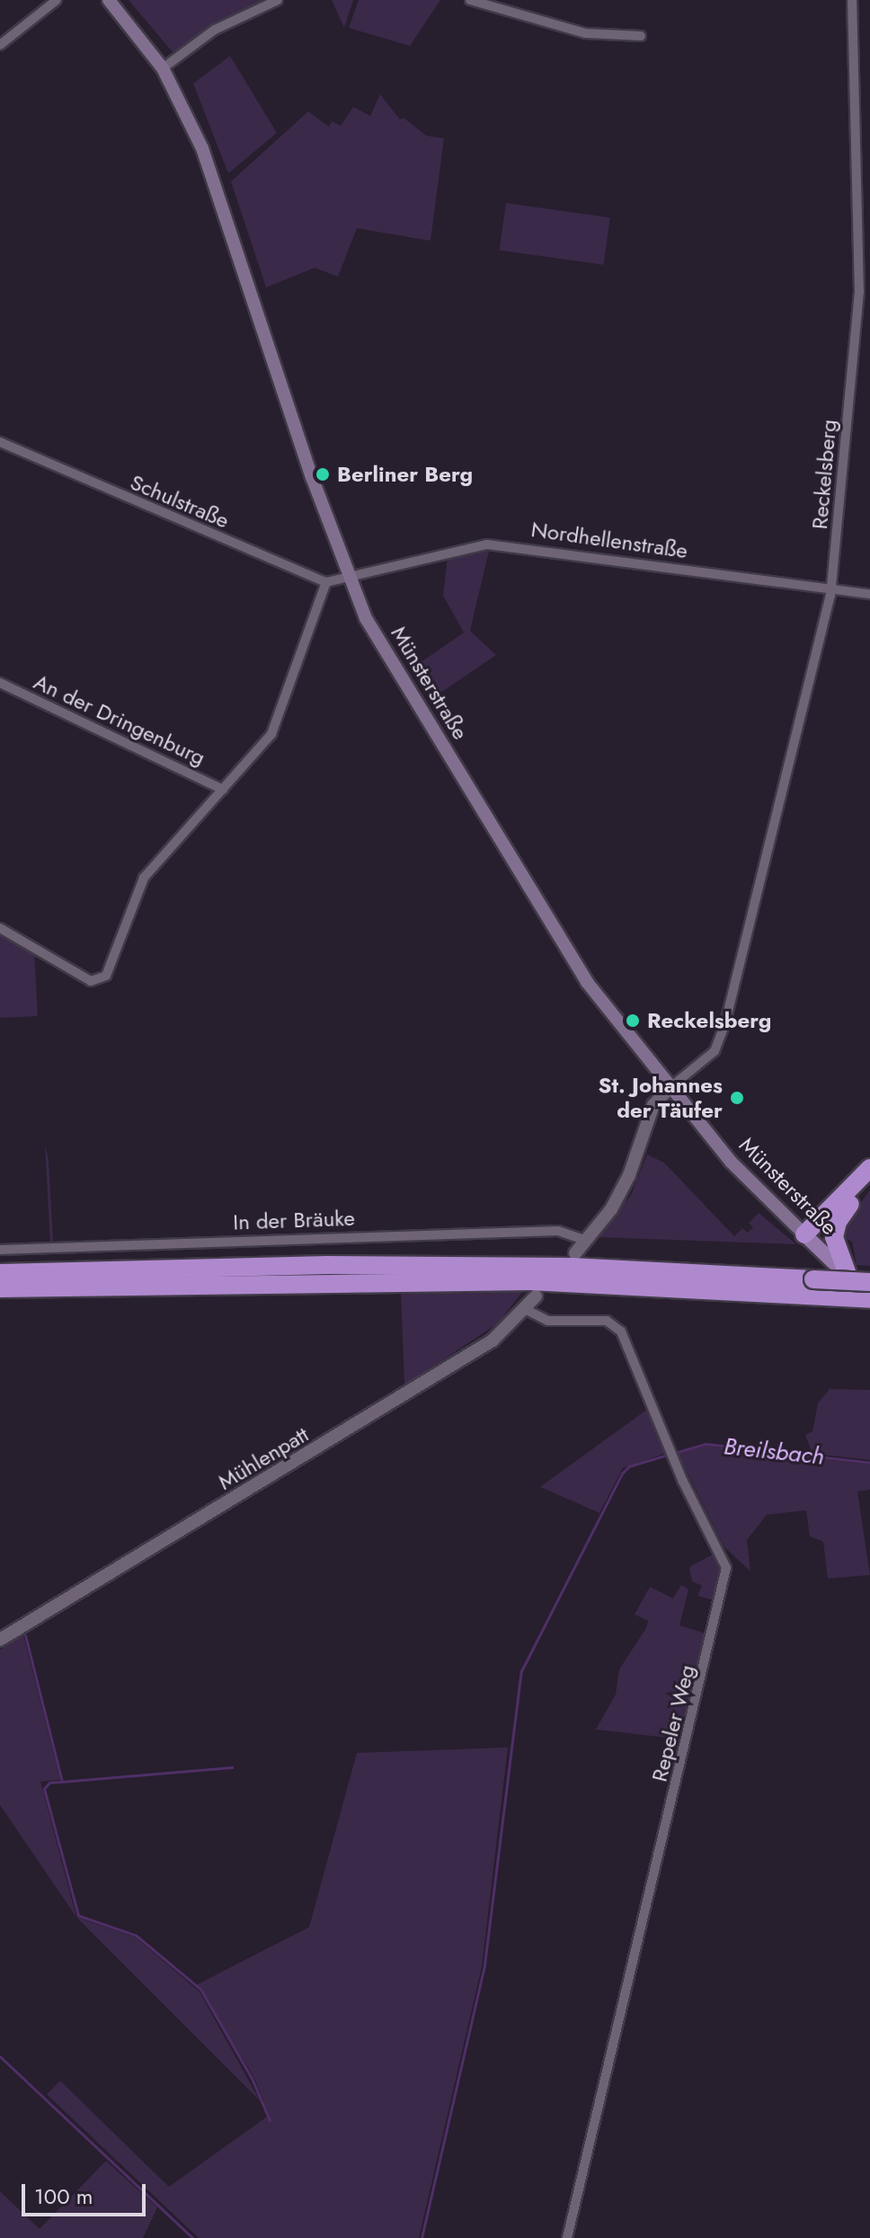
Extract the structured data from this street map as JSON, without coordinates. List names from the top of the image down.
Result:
{
  "streets": {
    "main road": ["Münsterstraße"],
    "street": [
      "Reckelsberg",
      "Schulstraße",
      "Nordhellenstraße",
      "An der Dringenburg",
      "In der Bräuke",
      "Mühlenpatt",
      "Repeler Weg"
    ]
  },
  "crossings": [
    ["Reckelsberg", "Nordhellenstraße"],
    ["Reckelsberg", "Münsterstraße"],
    ["Nordhellenstraße", "Münsterstraße"],
    ["Mühlenpatt", "Repeler Weg"]
  ],
  "water": ["Breilsbach"],
  "places": ["Berliner Berg", "Reckelsberg", "St. Johannes der Täufer"],
  "scale_bar": "100 m"
}
